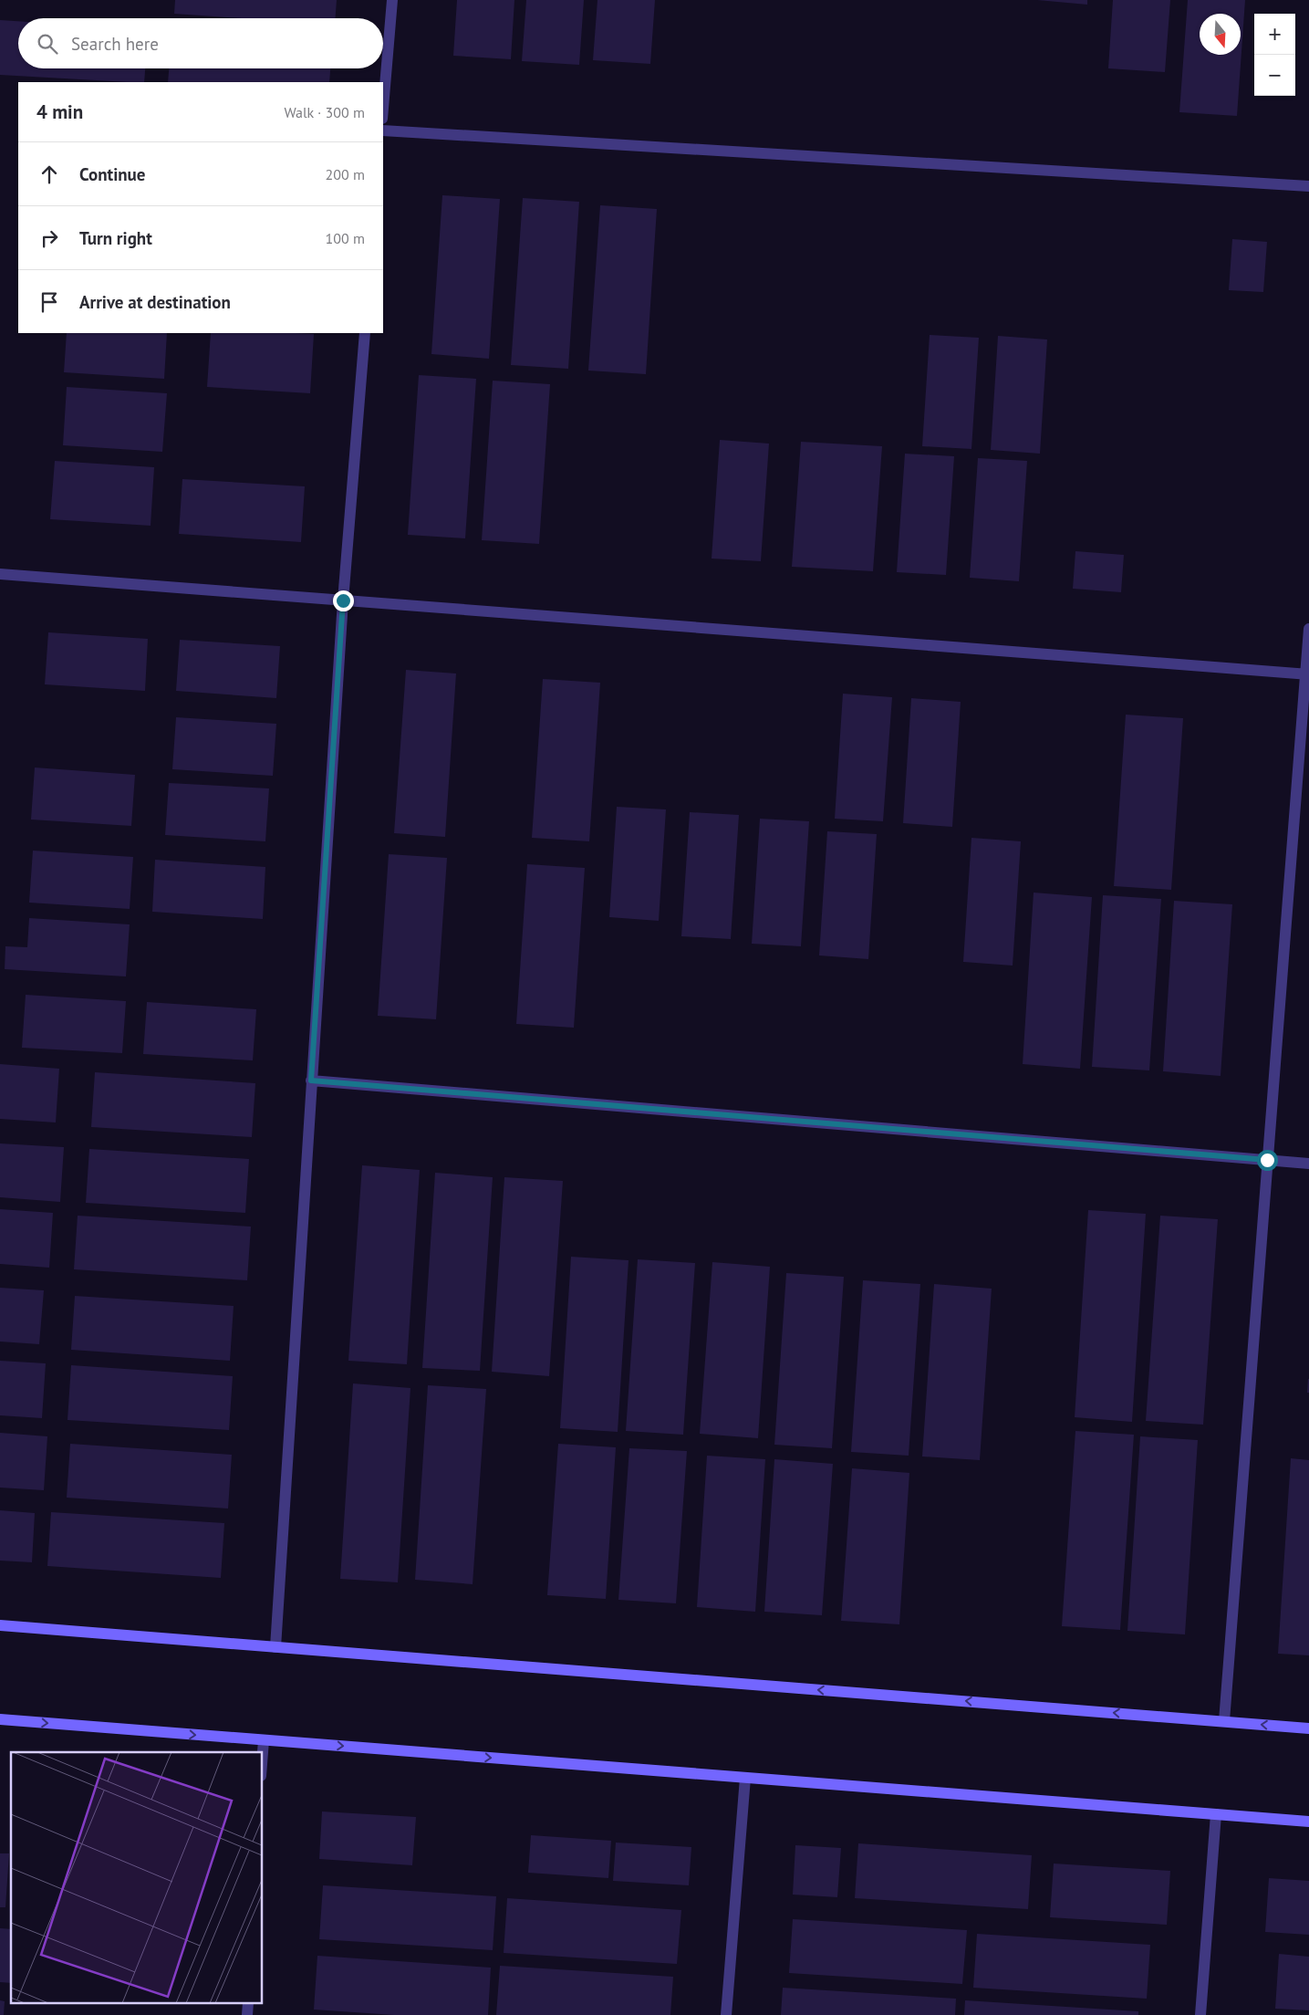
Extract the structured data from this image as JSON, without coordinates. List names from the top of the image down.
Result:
{
  "north": "bottom",
  "page": {
    "map_buttons": ["+", "−"],
    "search": "Search here",
    "heading": ["4 min", "Walk · 300 m"],
    "list": [
      ["Continue", "200 m"],
      ["Turn right", "100 m"],
      "Arrive at destination"
    ]
  }
}
